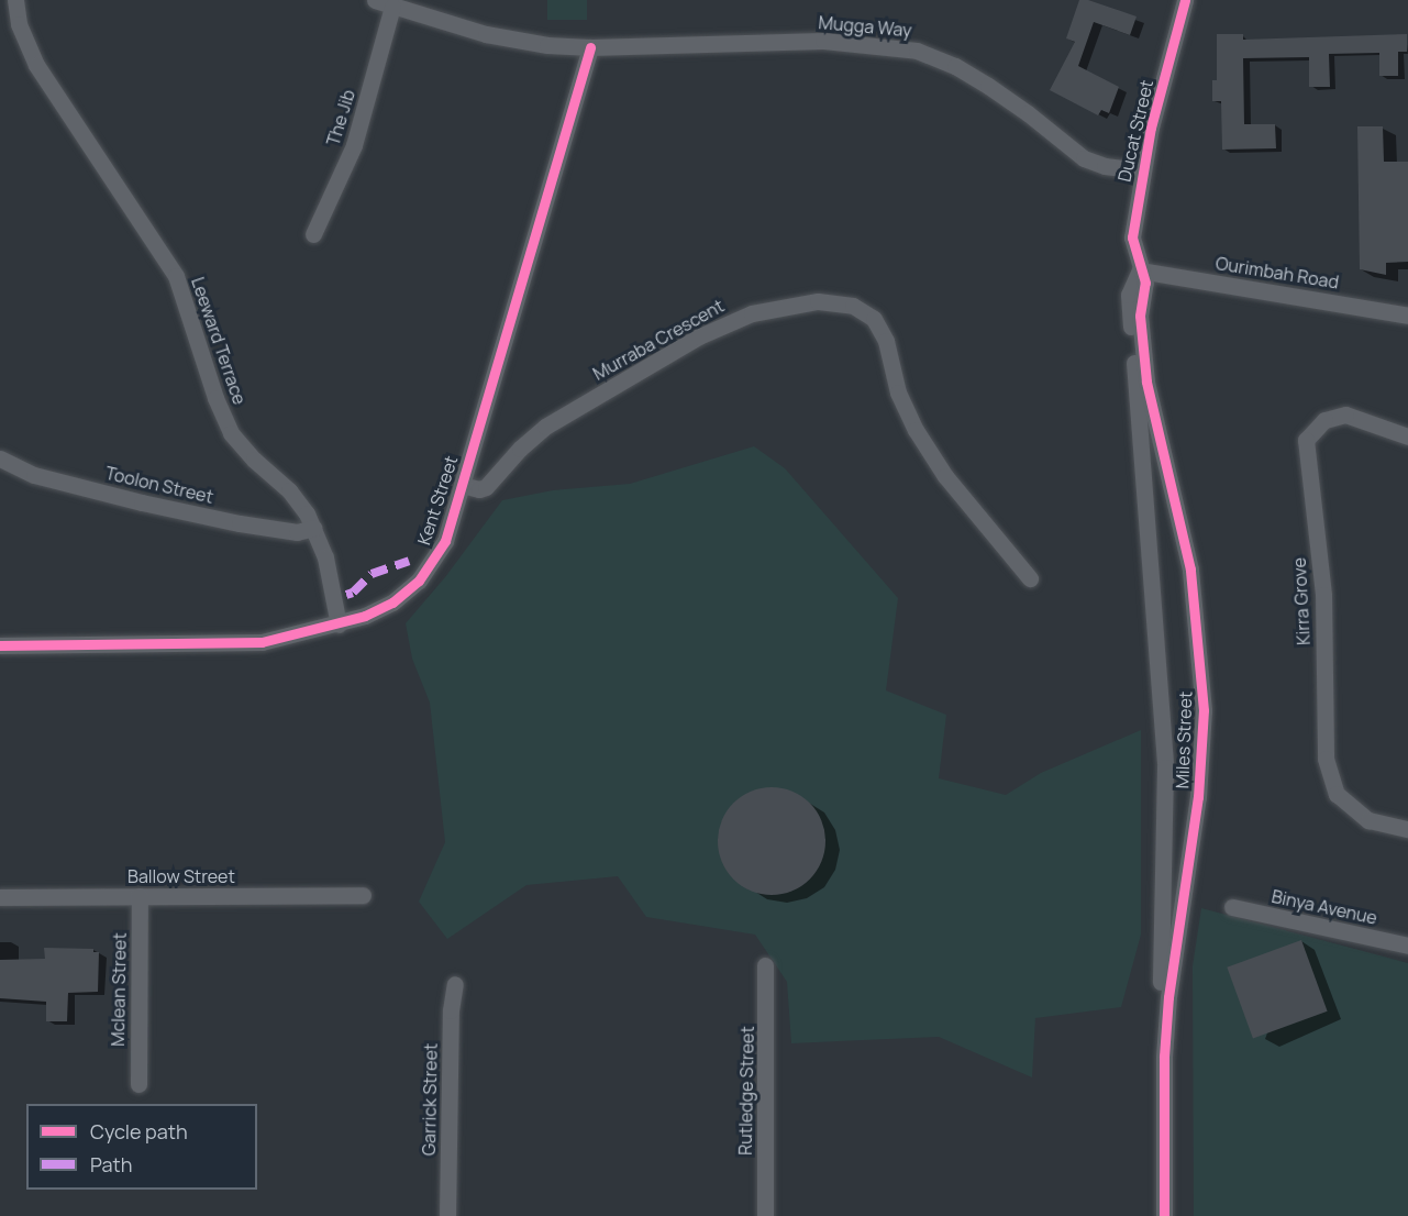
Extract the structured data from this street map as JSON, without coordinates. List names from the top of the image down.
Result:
{
  "streets": {
    "street": [
      "Mugga Way",
      "The Jib",
      "Ducat Street",
      "Ourimbah Road",
      "Murraba Crescent",
      "Leeward Terrace",
      "Toolon Street",
      "Kent Street",
      "Kirra Grove",
      "Miles Street",
      "Ballow Street",
      "Binya Avenue",
      "Mclean Street",
      "Rutledge Street",
      "Garrick Street"
    ]
  },
  "crossings": [
    ["Mugga Way", "The Jib"],
    ["Mugga Way", "Ducat Street"],
    ["Mugga Way", "Kent Street"],
    ["Ducat Street", "Ourimbah Road"],
    ["Ducat Street", "Miles Street"],
    ["Ourimbah Road", "Miles Street"],
    ["Murraba Crescent", "Kent Street"],
    ["Leeward Terrace", "Toolon Street"],
    ["Leeward Terrace", "Kent Street"],
    ["Ballow Street", "Mclean Street"]
  ],
  "legend": ["Cycle path", "Path"]
}
